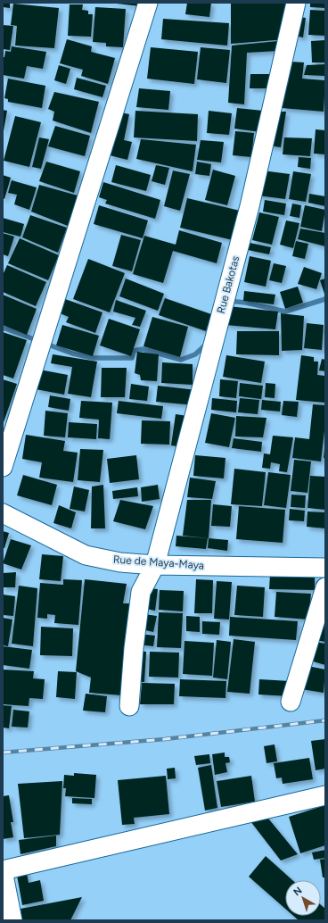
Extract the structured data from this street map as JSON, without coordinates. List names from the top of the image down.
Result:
{
  "streets": {
    "street": ["Rue Bakotas", "Rue de Maya-Maya"]
  },
  "crossings": [
    ["Rue Bakotas", "Rue de Maya-Maya"]
  ],
  "north": "top left"
}
